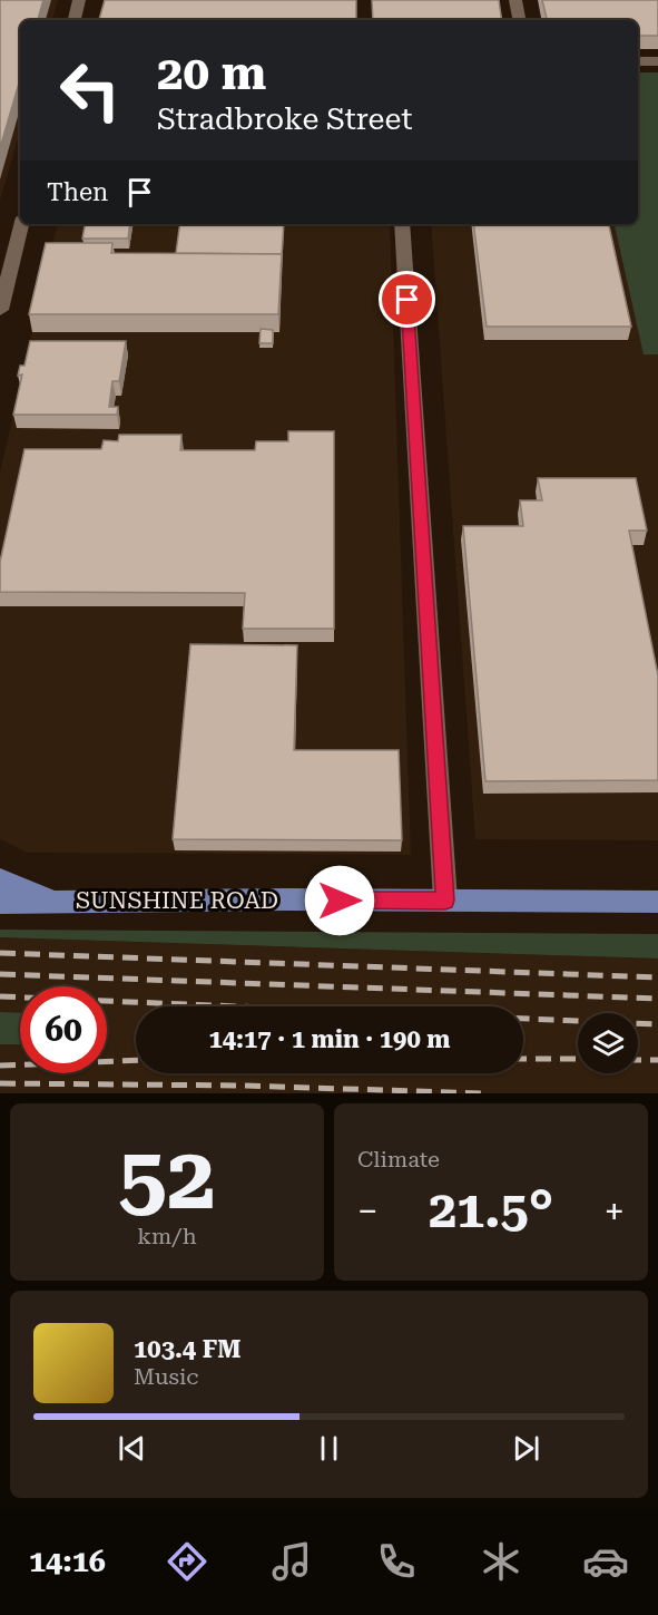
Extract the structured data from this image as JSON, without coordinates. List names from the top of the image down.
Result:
{
  "streets": {
    "main road": ["SUNSHINE ROAD"]
  },
  "page": {
    "turn": ["20 m", "Stradbroke Street"],
    "then": "Then",
    "limit": "60",
    "trip": "14:17 · 1 min · 190 m",
    "tile": [
      ["52", "km/h"],
      "Climate"
    ],
    "heat": ["−", "21.5°", "+"],
    "song": ["103.4 FM", "Music"],
    "tabs": "14:16"
  }
}
